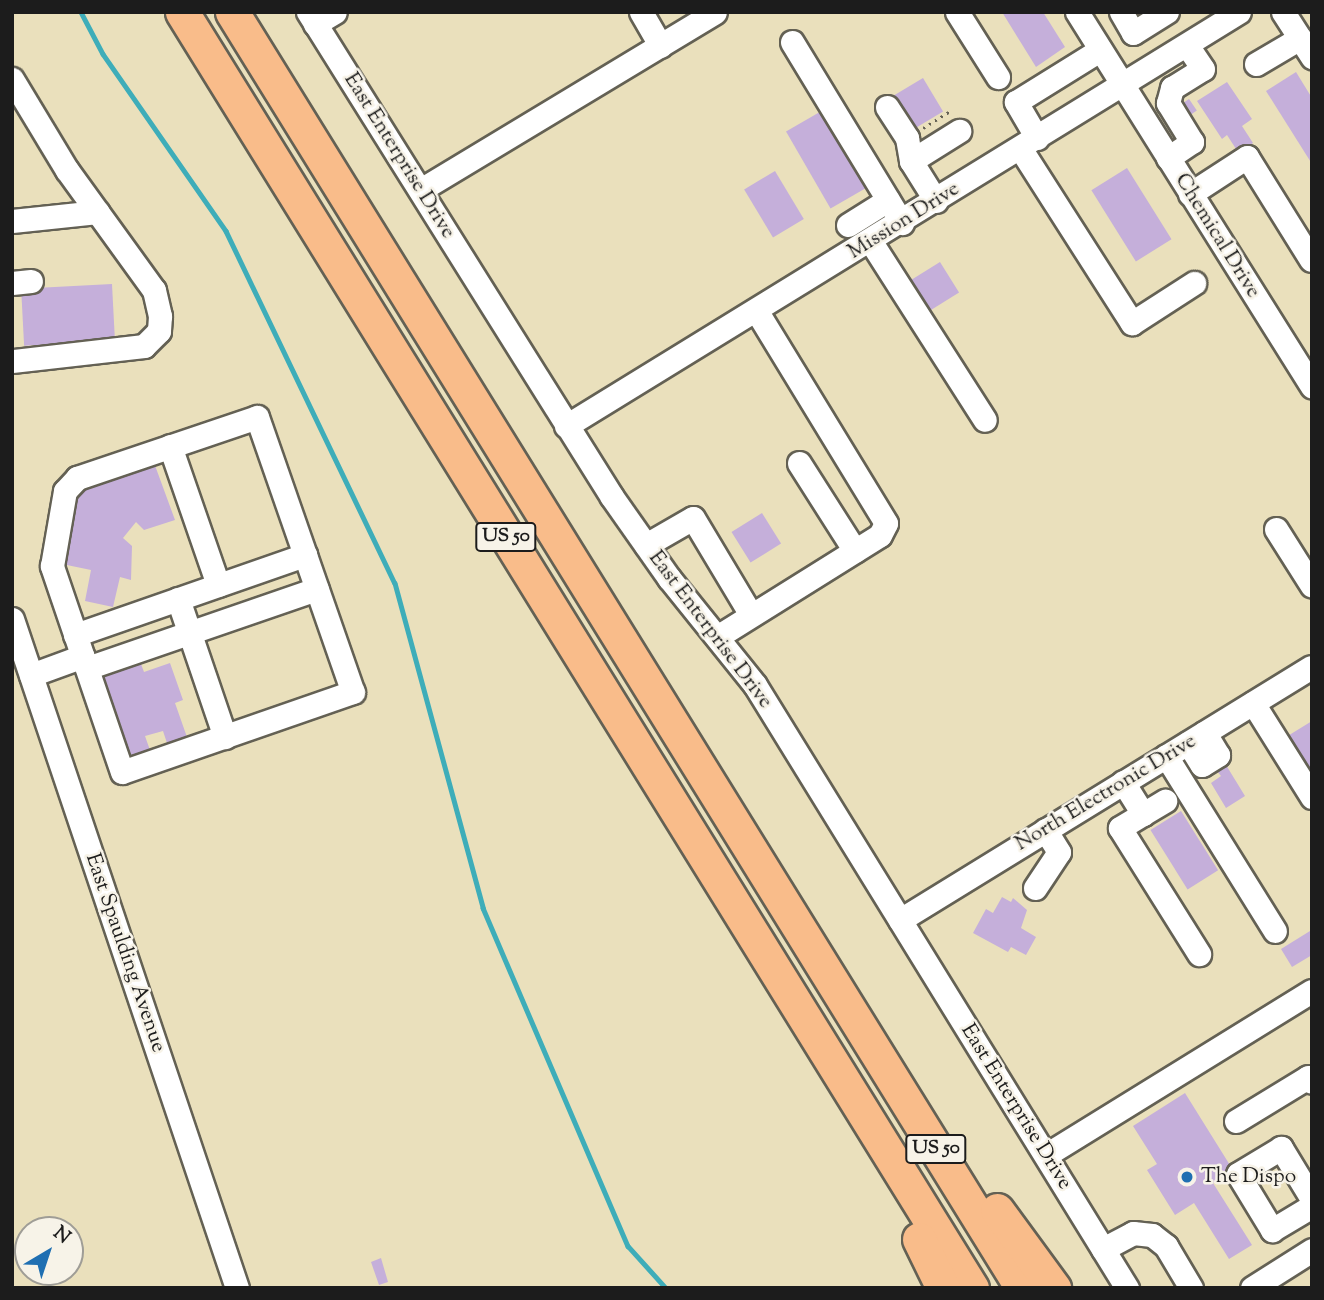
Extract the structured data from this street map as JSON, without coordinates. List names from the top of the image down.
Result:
{
  "streets": {
    "highway": ["US 50"],
    "street": [
      "East Enterprise Drive",
      "Mission Drive",
      "Chemical Drive",
      "North Electronic Drive",
      "East Spaulding Avenue"
    ]
  },
  "crossings": [
    ["East Enterprise Drive", "Mission Drive"],
    ["East Enterprise Drive", "North Electronic Drive"],
    ["Mission Drive", "Chemical Drive"]
  ],
  "places": ["The Dispo"],
  "north": "top right"
}
